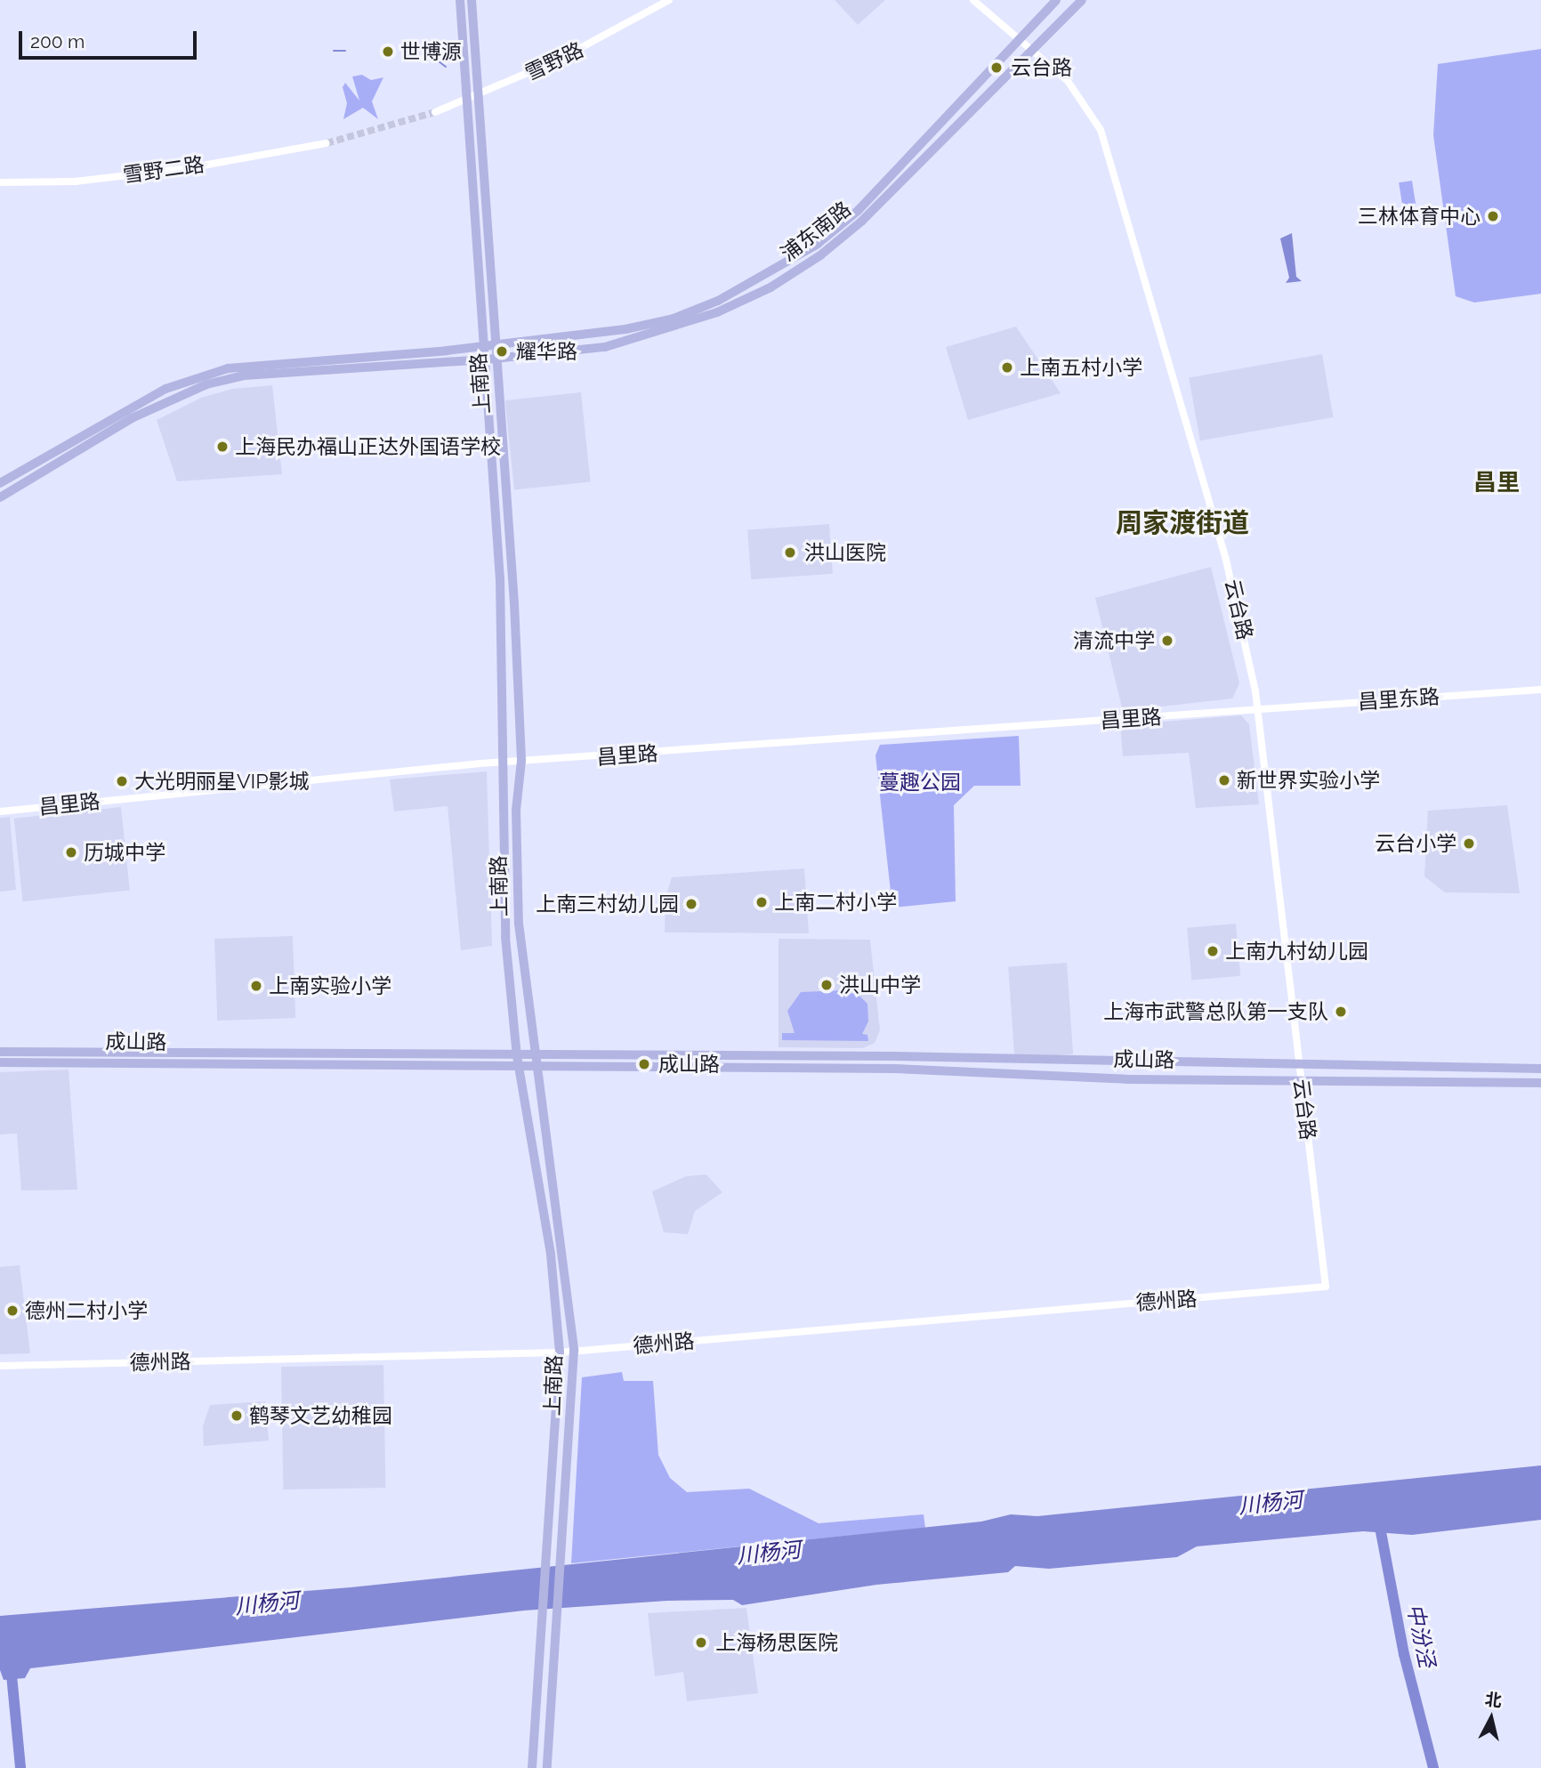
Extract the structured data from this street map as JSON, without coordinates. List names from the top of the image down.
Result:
{
  "streets": {
    "main road": ["浦东南路", "上南路", "成山路"],
    "street": [
      "雪野路",
      "雪野二路",
      "云台路",
      "昌里东路",
      "昌里路",
      "德州路"
    ]
  },
  "crossings": [
    ["雪野路", "上南路"],
    ["浦东南路", "上南路"],
    ["浦东南路", "云台路"],
    ["上南路", "昌里路"],
    ["上南路", "成山路"],
    ["上南路", "德州路"],
    ["云台路", "昌里东路"],
    ["云台路", "昌里路"],
    ["云台路", "成山路"],
    ["云台路", "德州路"],
    ["昌里东路", "昌里路"]
  ],
  "districts": ["昌里", "周家渡街道"],
  "water": ["川杨河", "中汾泾"],
  "parks": ["蔓趣公园"],
  "places": [
    "世博源",
    "云台路",
    "三林体育中心",
    "耀华路",
    "上南五村小学",
    "上海民办福山正达外国语学校",
    "洪山医院",
    "清流中学",
    "新世界实验小学",
    "大光明丽星VIP影城",
    "云台小学",
    "历城中学",
    "上南二村小学",
    "上南三村幼儿园",
    "上南九村幼儿园",
    "洪山中学",
    "上南实验小学",
    "上海市武警总队第一支队",
    "成山路",
    "德州二村小学",
    "鹤琴文艺幼稚园",
    "上海杨思医院"
  ],
  "scale_bar": "200 m",
  "north": "top"
}
